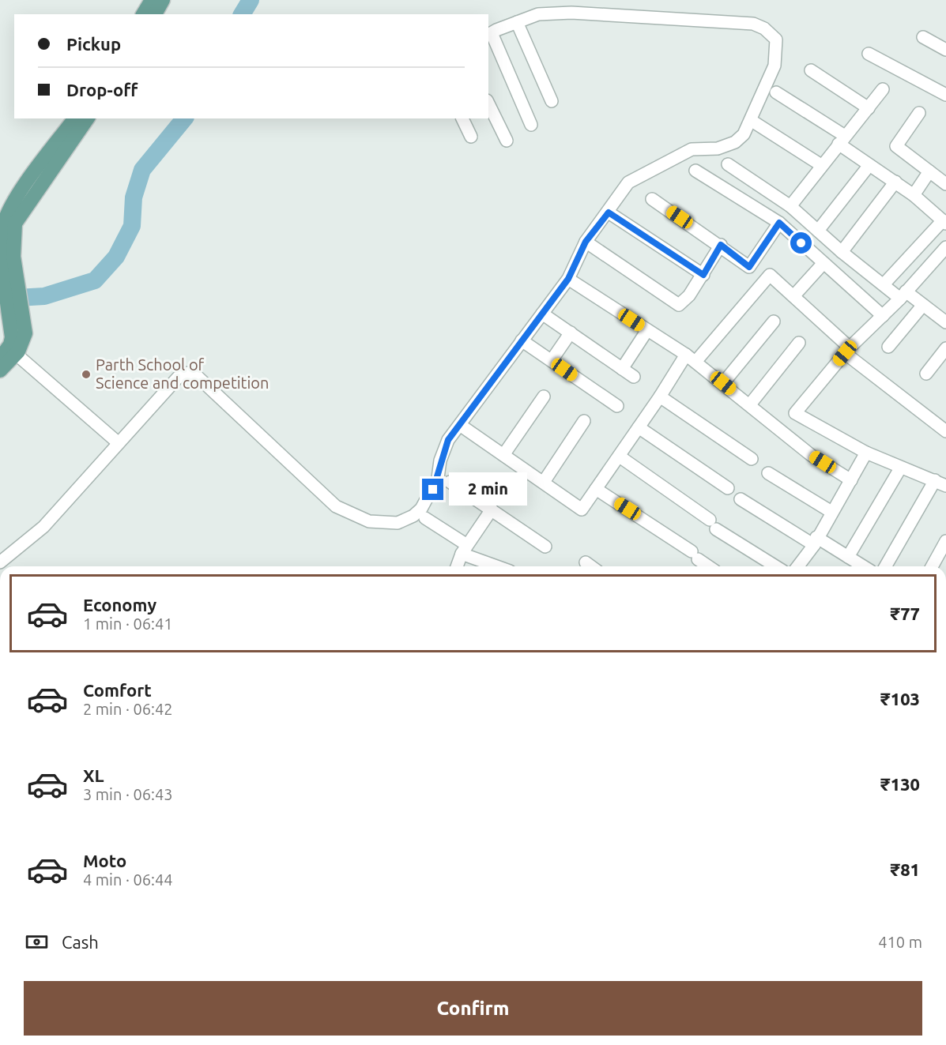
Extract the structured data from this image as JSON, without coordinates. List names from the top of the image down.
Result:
{
  "places": ["Parth School of Science and competition"],
  "page": {
    "banner": ["Pickup", "Drop-off"],
    "bubble": "2 min",
    "list": [
      {
        "name": "Economy",
        "note": "1 min · 06:41",
        "value": "₹77"
      },
      {
        "name": "Comfort",
        "note": "2 min · 06:42",
        "value": "₹103"
      },
      {
        "name": "XL",
        "note": "3 min · 06:43",
        "value": "₹130"
      },
      {
        "name": "Moto",
        "note": "4 min · 06:44",
        "value": "₹81"
      }
    ],
    "pay": ["Cash", "410 m"],
    "buttons": "Confirm"
  }
}
